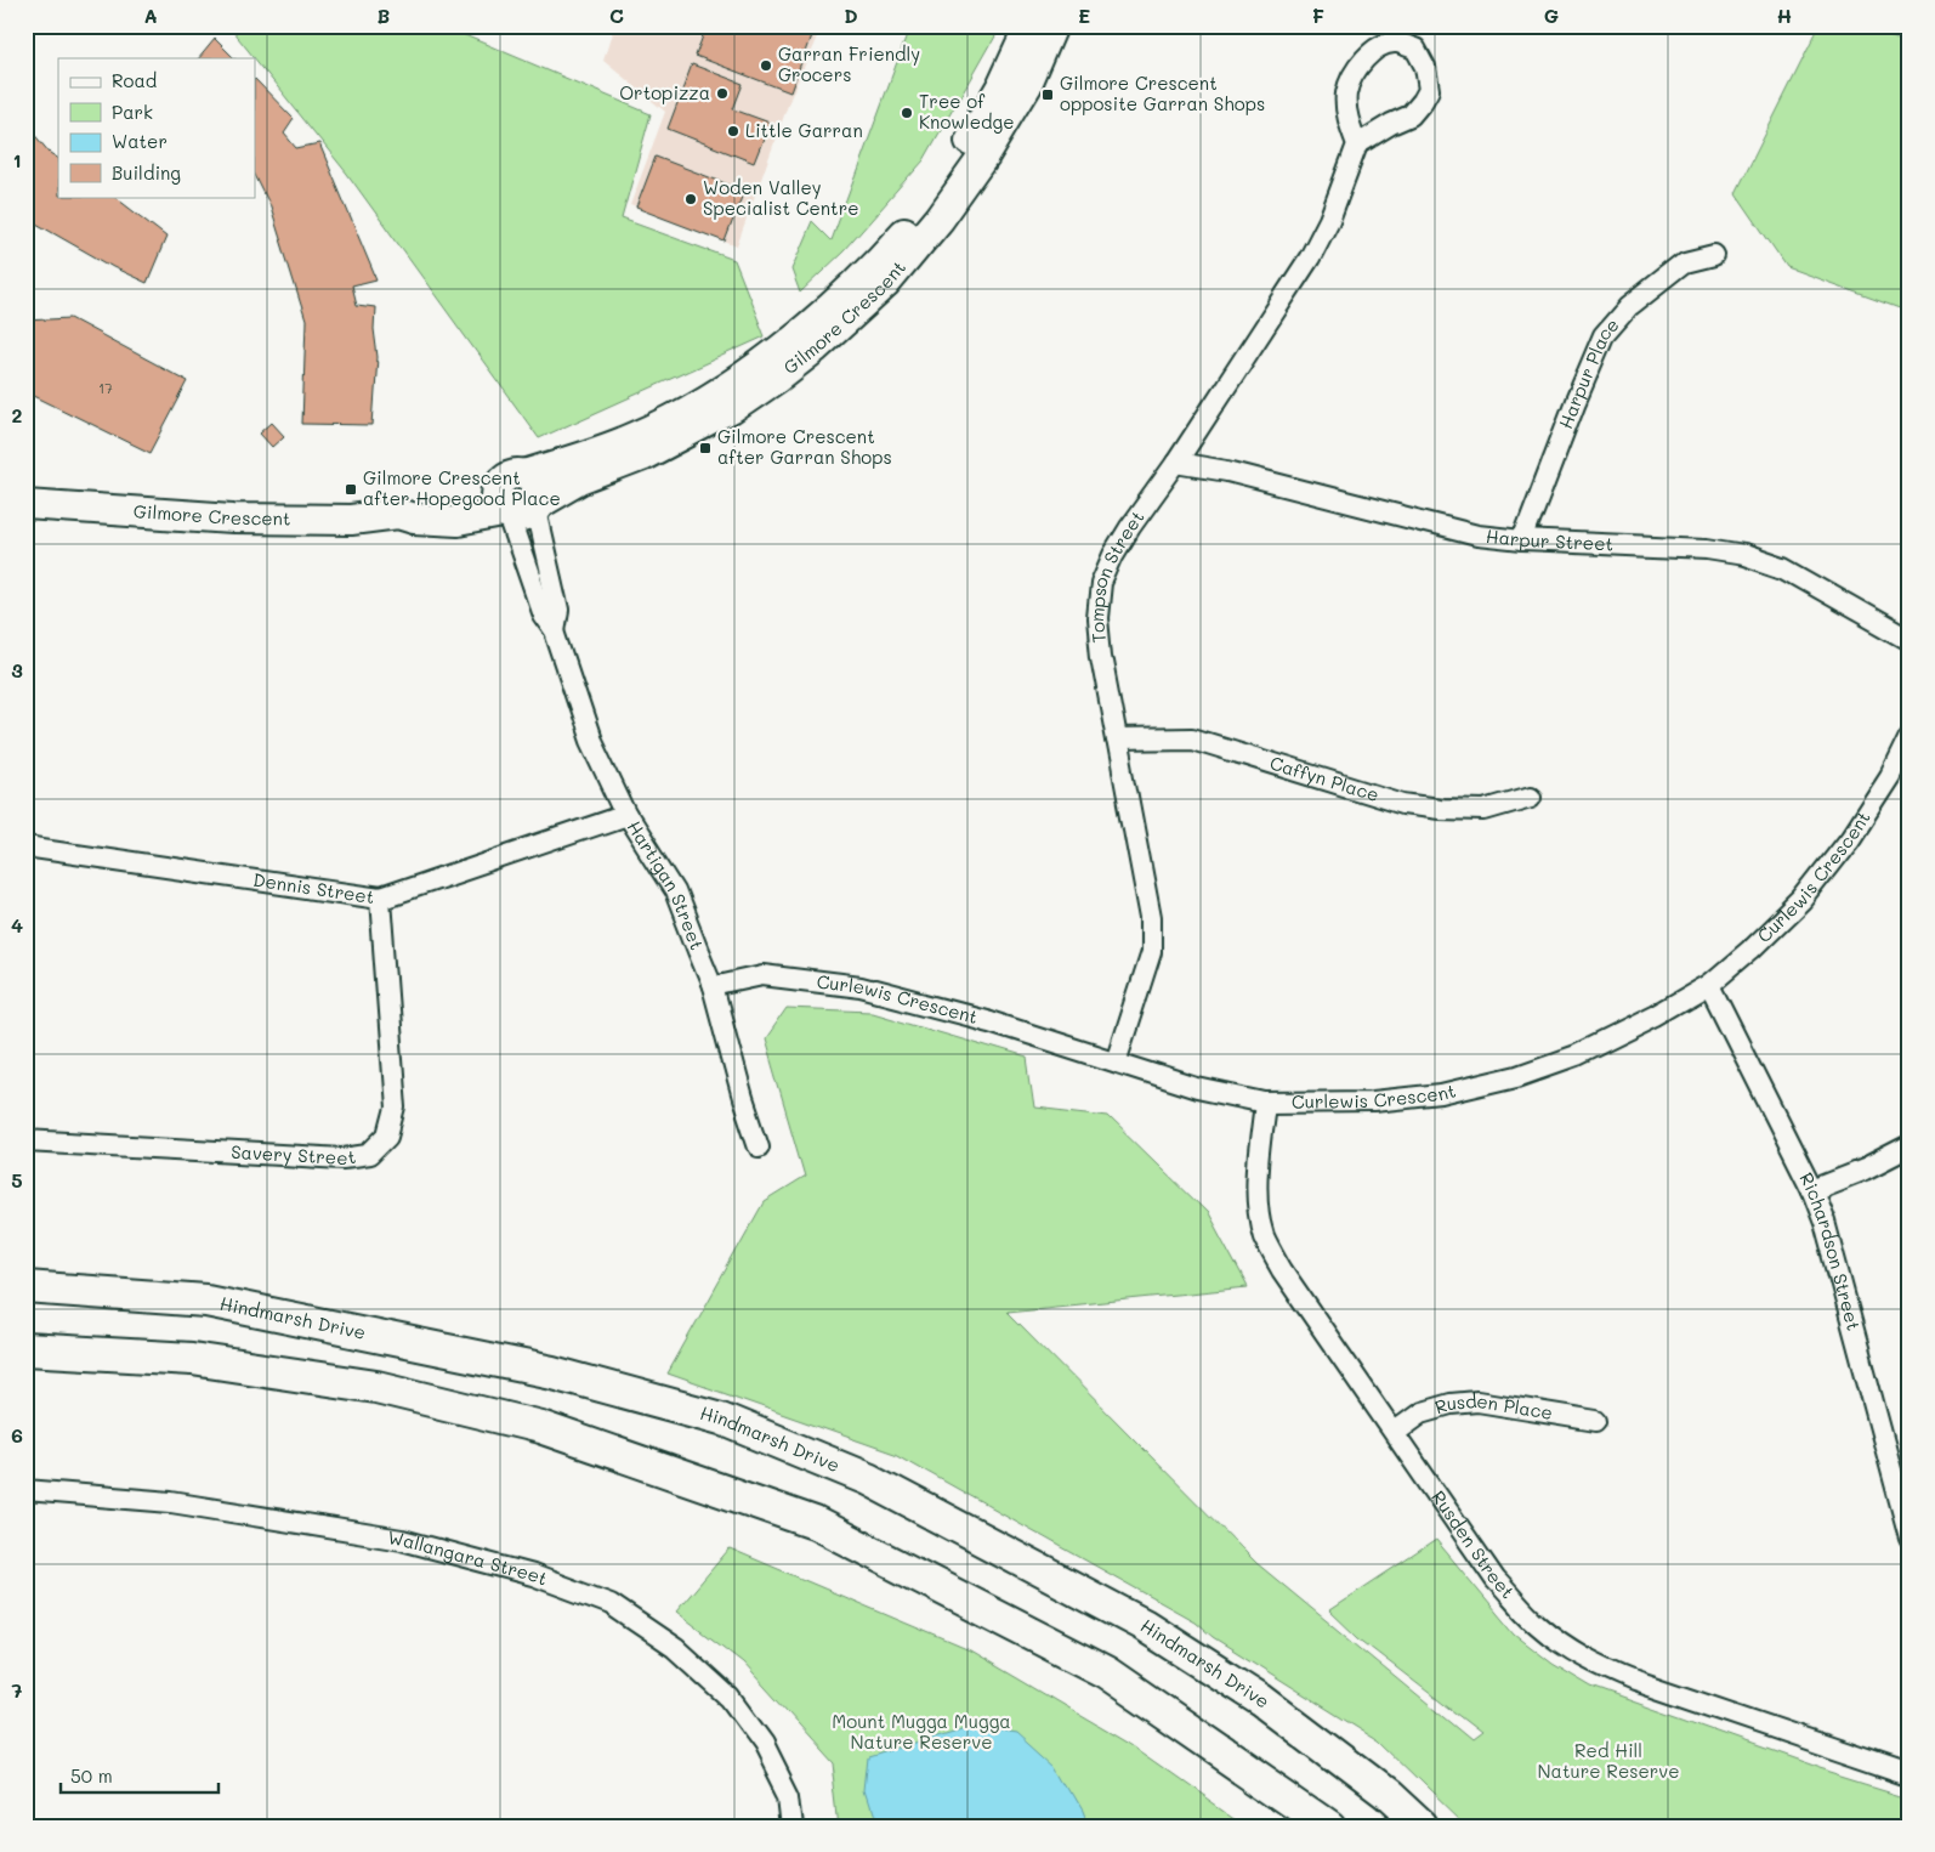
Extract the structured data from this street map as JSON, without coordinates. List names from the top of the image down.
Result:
{
  "streets": {
    "main road": ["Hindmarsh Drive"],
    "street": [
      "Gilmore Crescent",
      "Harpur Place",
      "Harpur Street",
      "Tompson Street",
      "Caffyn Place",
      "Curlewis Crescent",
      "Hartigan Street",
      "Dennis Street",
      "Savery Street",
      "Richardson Street",
      "Rusden Place",
      "Rusden Street",
      "Wallangara Street"
    ]
  },
  "crossings": [
    ["Gilmore Crescent", "Hartigan Street"],
    ["Harpur Place", "Harpur Street"],
    ["Harpur Street", "Tompson Street"],
    ["Tompson Street", "Caffyn Place"],
    ["Tompson Street", "Curlewis Crescent"],
    ["Curlewis Crescent", "Hartigan Street"],
    ["Curlewis Crescent", "Richardson Street"],
    ["Curlewis Crescent", "Rusden Street"],
    ["Hartigan Street", "Dennis Street"],
    ["Dennis Street", "Savery Street"],
    ["Rusden Place", "Rusden Street"]
  ],
  "parks": ["Mount Mugga Mugga Nature Reserve", "Red Hill Nature Reserve"],
  "places": {
    "other": [
      "Garran Friendly Grocers",
      "Ortopizza",
      "Tree of Knowledge",
      "Little Garran",
      "Woden Valley Specialist Centre"
    ],
    "transit": ["Gilmore Crescent opposite Garran Shops", "Gilmore Crescent after Garran Shops", "Gilmore Crescent after Hopegood Place"]
  },
  "house_numbers": ["17"],
  "legend": [
    "Road",
    "Park",
    "Water",
    "Building"
  ],
  "scale_bar": "50 m",
  "grid": {
    "columns": [
      "A",
      "B",
      "C",
      "D",
      "E",
      "F",
      "G",
      "H"
    ],
    "rows": [
      "1",
      "2",
      "3",
      "4",
      "5",
      "6",
      "7"
    ]
  }
}
